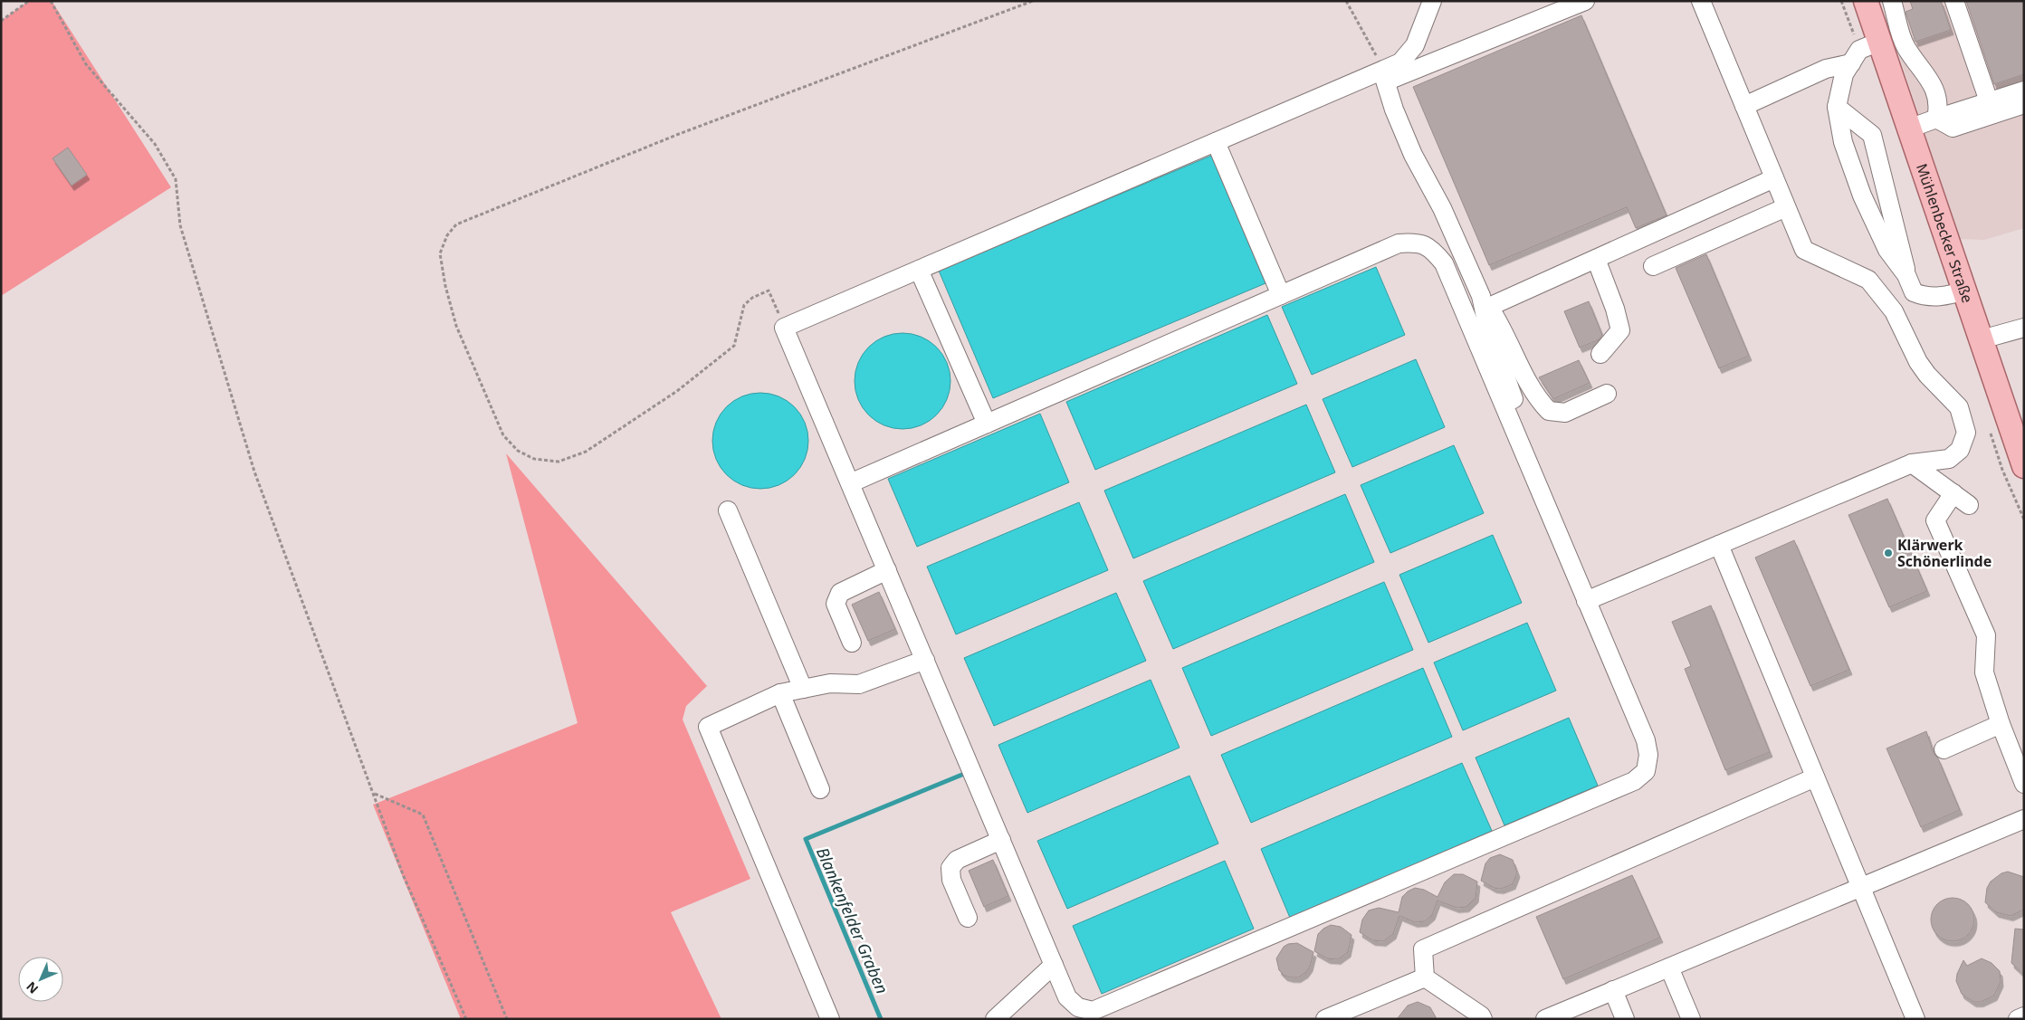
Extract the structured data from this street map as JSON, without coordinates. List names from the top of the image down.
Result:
{
  "streets": {
    "main road": ["Mühlenbecker Straße"]
  },
  "water": ["Blankenfelder Graben"],
  "places": ["Klärwerk Schönerlinde"],
  "north": "bottom left"
}
